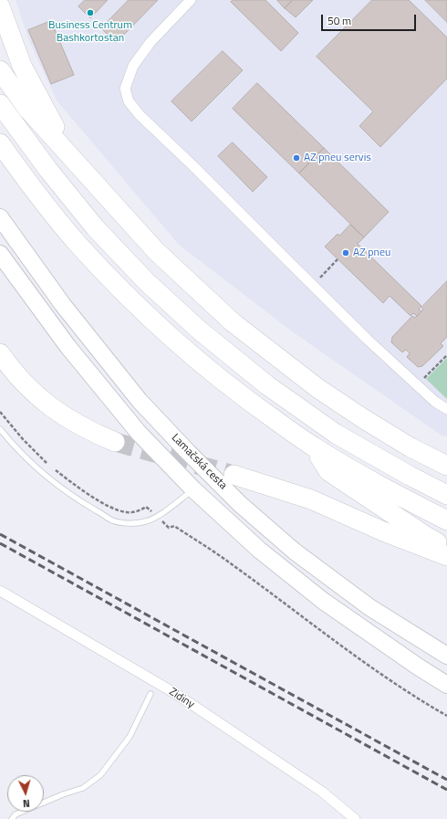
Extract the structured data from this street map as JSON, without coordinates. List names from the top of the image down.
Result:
{
  "streets": {
    "main road": ["Lamačská cesta"],
    "street": ["Zidiny"]
  },
  "places": ["Business Centrum Bashkortostan", "AZ pneu servis", "AZ pneu"],
  "scale_bar": "50 m",
  "north": "bottom"
}
